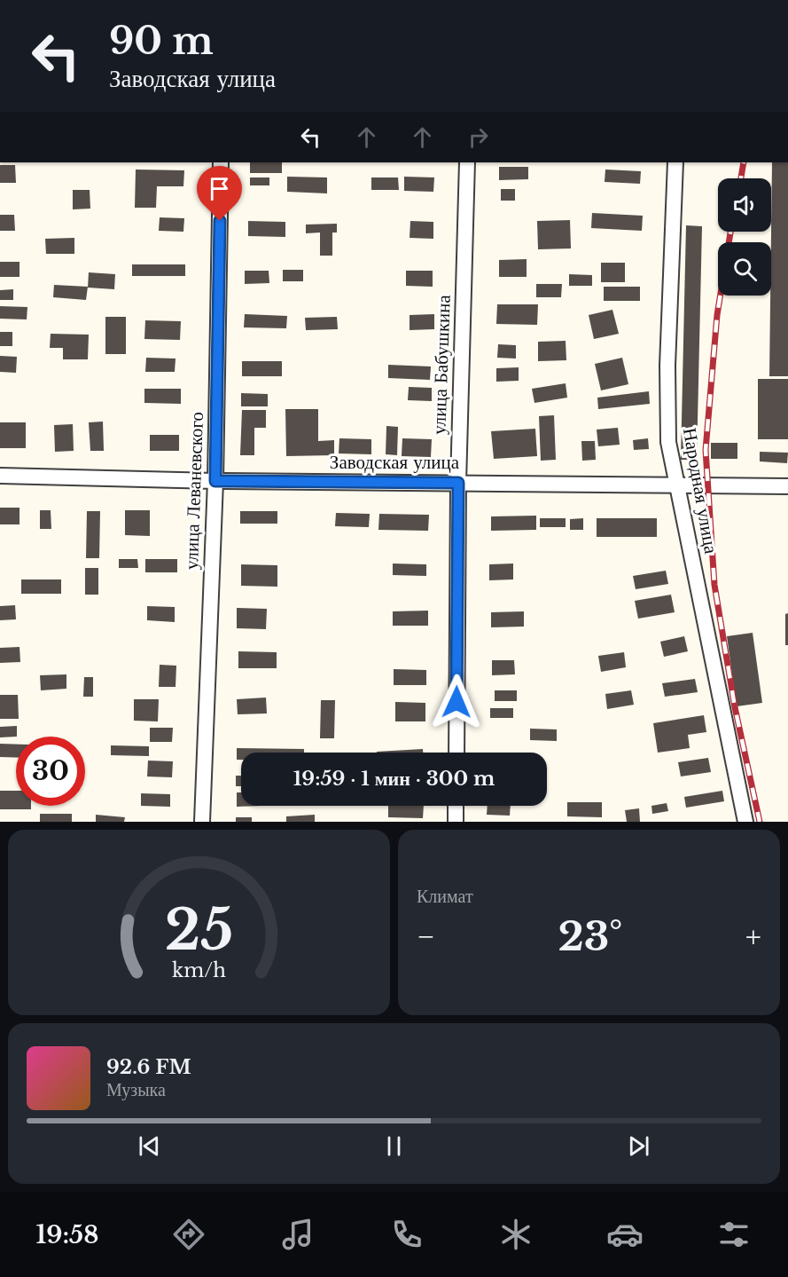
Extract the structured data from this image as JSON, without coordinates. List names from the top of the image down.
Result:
{
  "streets": {
    "street": [
      "улица Бабушкина",
      "Заводская улица",
      "улица Леваневского",
      "Народная улица"
    ]
  },
  "crossings": [
    ["улица Бабушкина", "Заводская улица"],
    ["Заводская улица", "улица Леваневского"],
    ["Заводская улица", "Народная улица"]
  ],
  "page": {
    "turn": ["90 m", "Заводская улица"],
    "limit": "30",
    "trip": "19:59 · 1 мин · 300 m",
    "tile": "Климат",
    "heat": ["−", "23°", "+"],
    "song": ["92.6 FM", "Музыка"],
    "tabs": "19:58",
    "gauge": ["25", "km/h"]
  }
}
